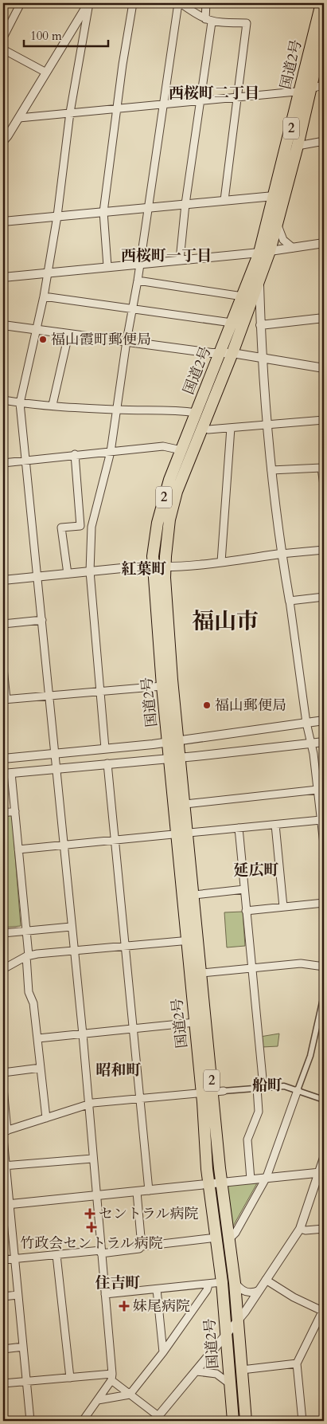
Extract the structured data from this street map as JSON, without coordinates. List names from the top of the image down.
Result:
{
  "streets": {
    "highway": ["国道2号", "2"]
  },
  "districts": [
    "西桜町二丁目",
    "西桜町一丁目",
    "紅葉町",
    "福山市",
    "延広町",
    "昭和町",
    "船町",
    "住吉町"
  ],
  "places": {
    "other": ["福山霞町郵便局", "福山郵便局"],
    "health": ["セントラル病院", "竹政会セントラル病院", "妹尾病院"]
  },
  "scale_bar": "100 m"
}
